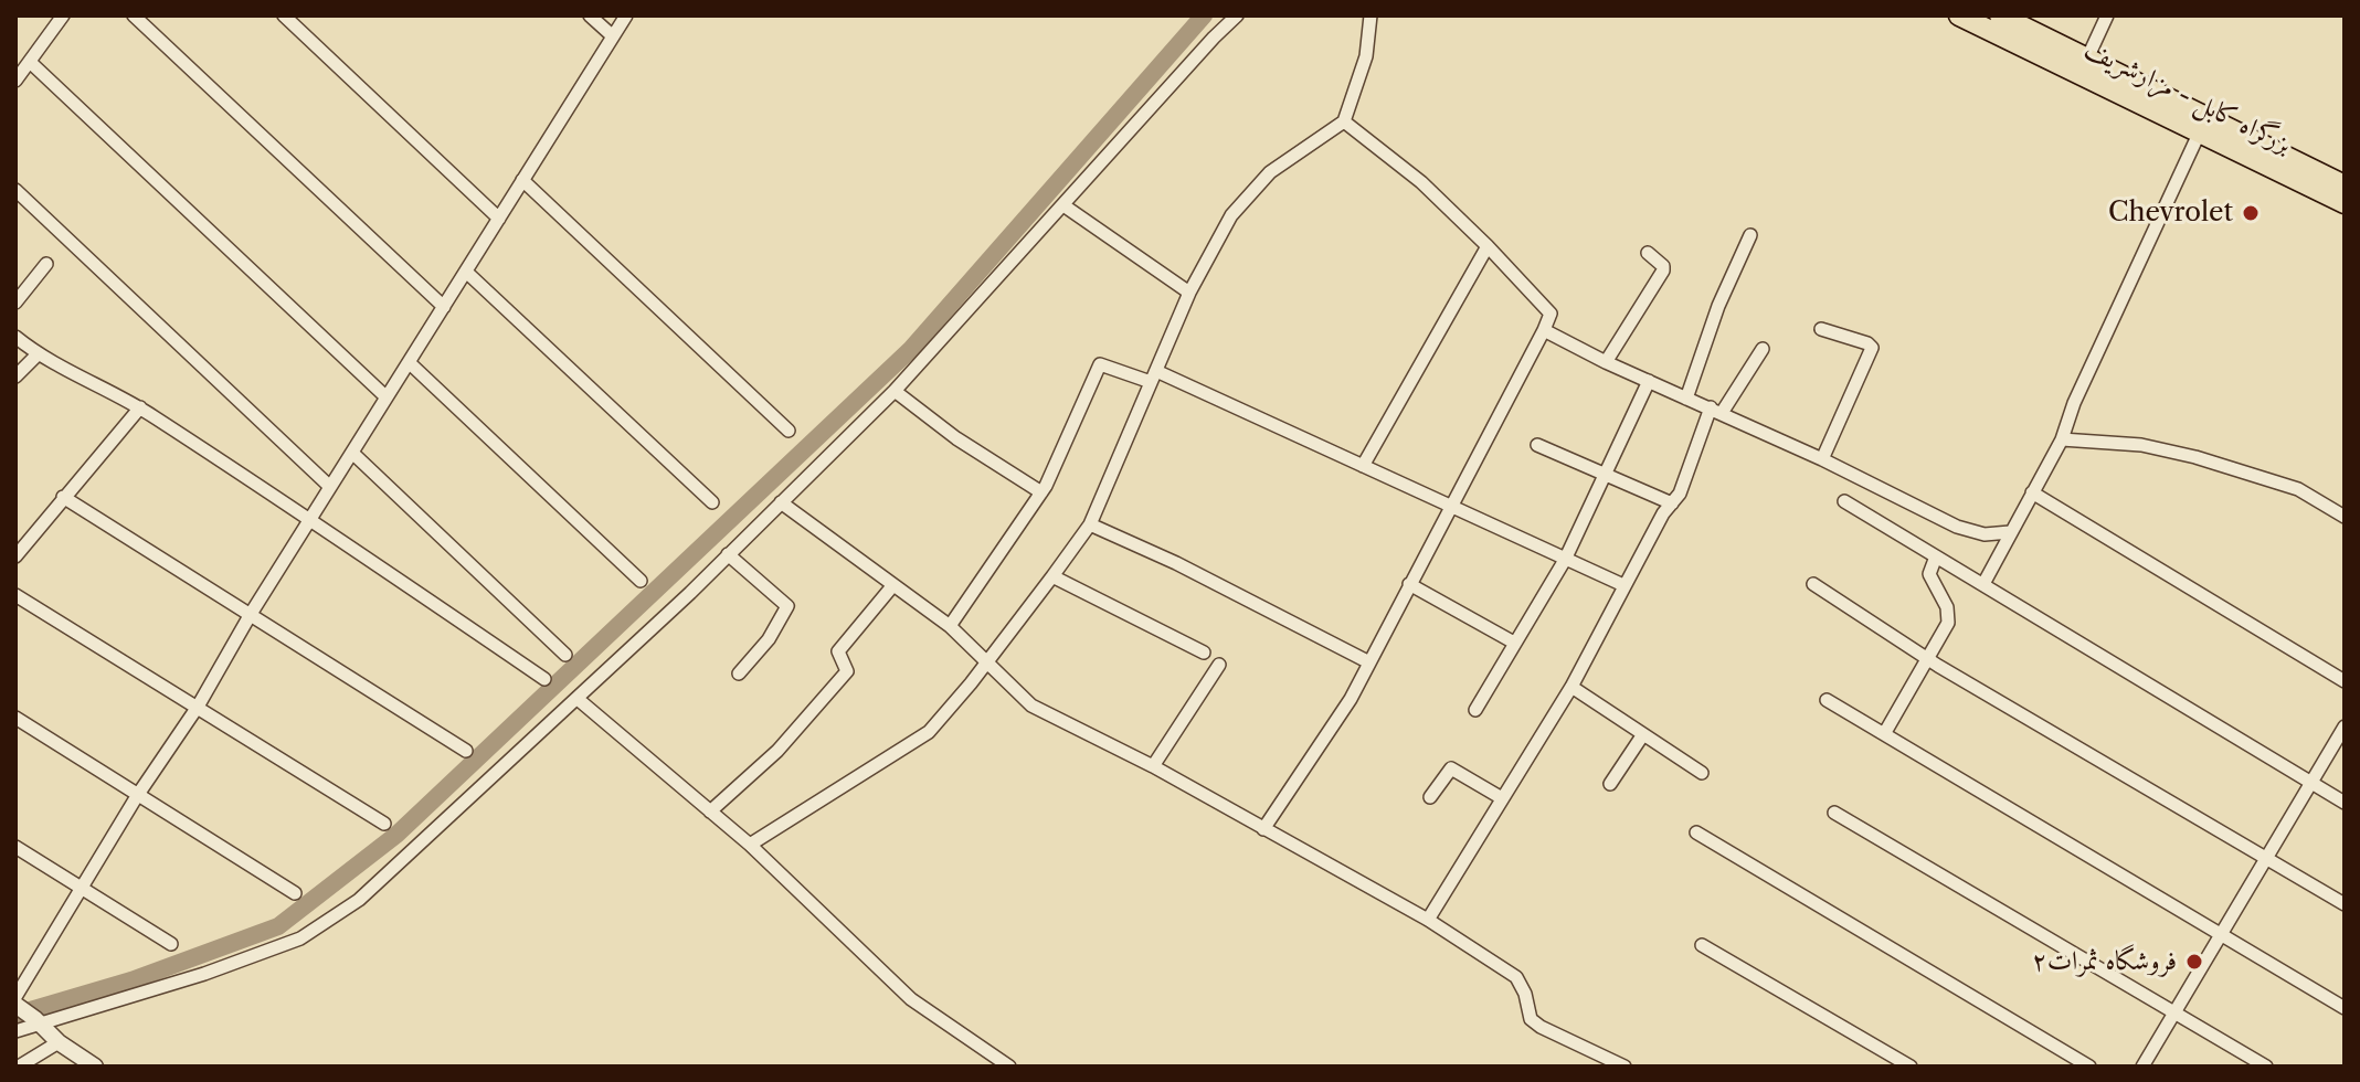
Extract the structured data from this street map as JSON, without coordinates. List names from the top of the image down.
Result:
{
  "streets": {
    "highway": ["بزرگراه کابل - مزارشریف"]
  },
  "places": ["Chevrolet", "فروشگاه ثمرات٢"]
}
